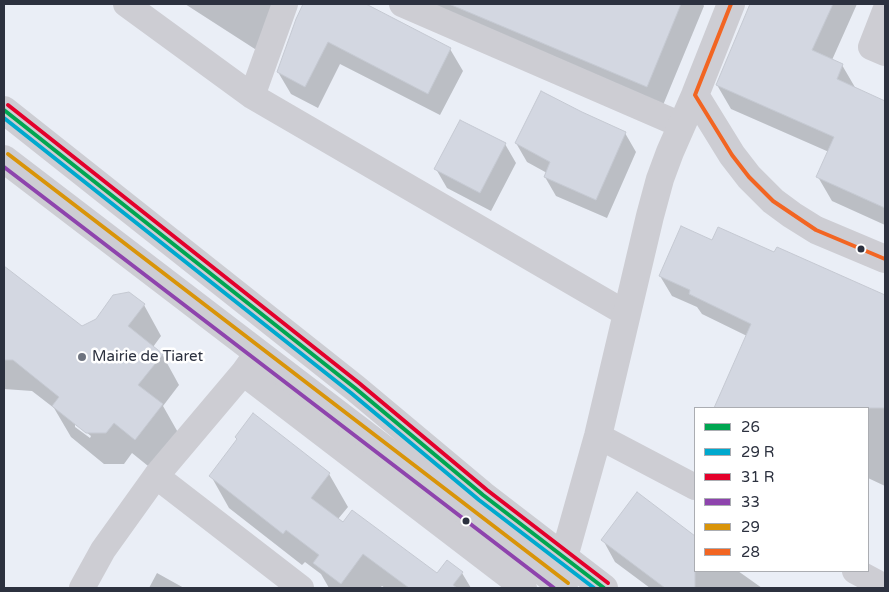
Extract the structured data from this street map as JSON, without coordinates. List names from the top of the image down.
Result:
{
  "places": ["Mairie de Tiaret"],
  "lines": [
    "transit line 28",
    "transit line 26",
    "transit line 29",
    "transit line 33"
  ],
  "legend": [
    "26",
    "29 R",
    "31 R",
    "33",
    "29",
    "28"
  ]
}
